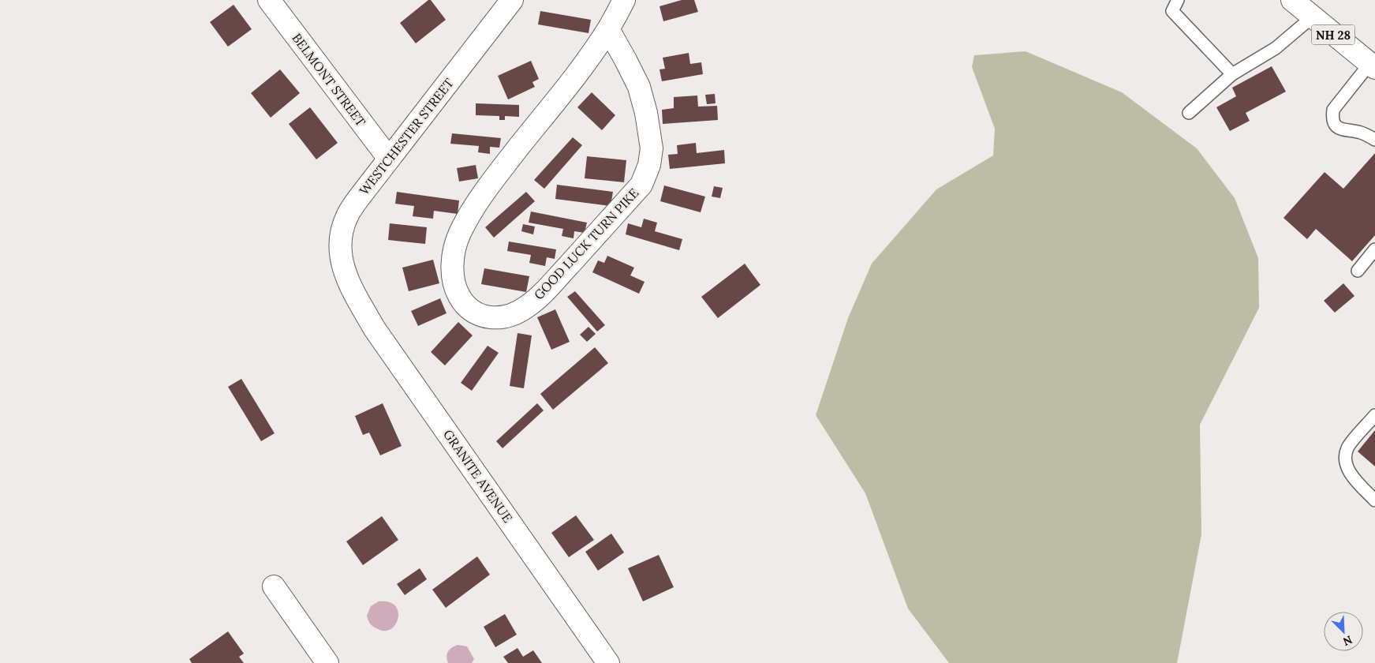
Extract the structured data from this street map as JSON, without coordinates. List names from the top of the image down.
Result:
{
  "streets": {
    "street": [
      "NH 28",
      "BELMONT STREET",
      "WESTCHESTER STREET",
      "GOOD LUCK TURN PIKE",
      "GRANITE AVENUE"
    ]
  },
  "crossings": [
    ["BELMONT STREET", "WESTCHESTER STREET"],
    ["WESTCHESTER STREET", "GRANITE AVENUE"]
  ],
  "north": "bottom right"
}
